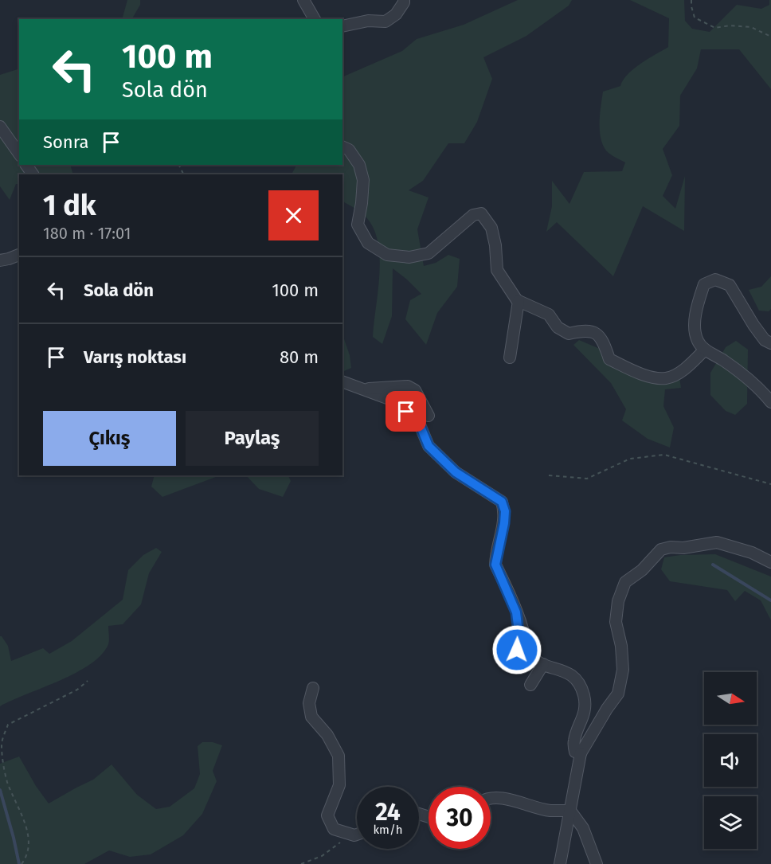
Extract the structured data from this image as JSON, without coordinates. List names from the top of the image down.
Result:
{
  "north": "right",
  "page": {
    "turn": ["100 m", "Sola dön"],
    "then": "Sonra",
    "heading": ["1 dk", "180 m · 17:01"],
    "list": [
      {
        "name": "Sola dön",
        "value": "100 m"
      },
      {
        "name": "Varış noktası",
        "value": "80 m"
      }
    ],
    "buttons": ["Çıkış", "Paylaş"],
    "speed": "24 km/h",
    "limit": "30"
  }
}
